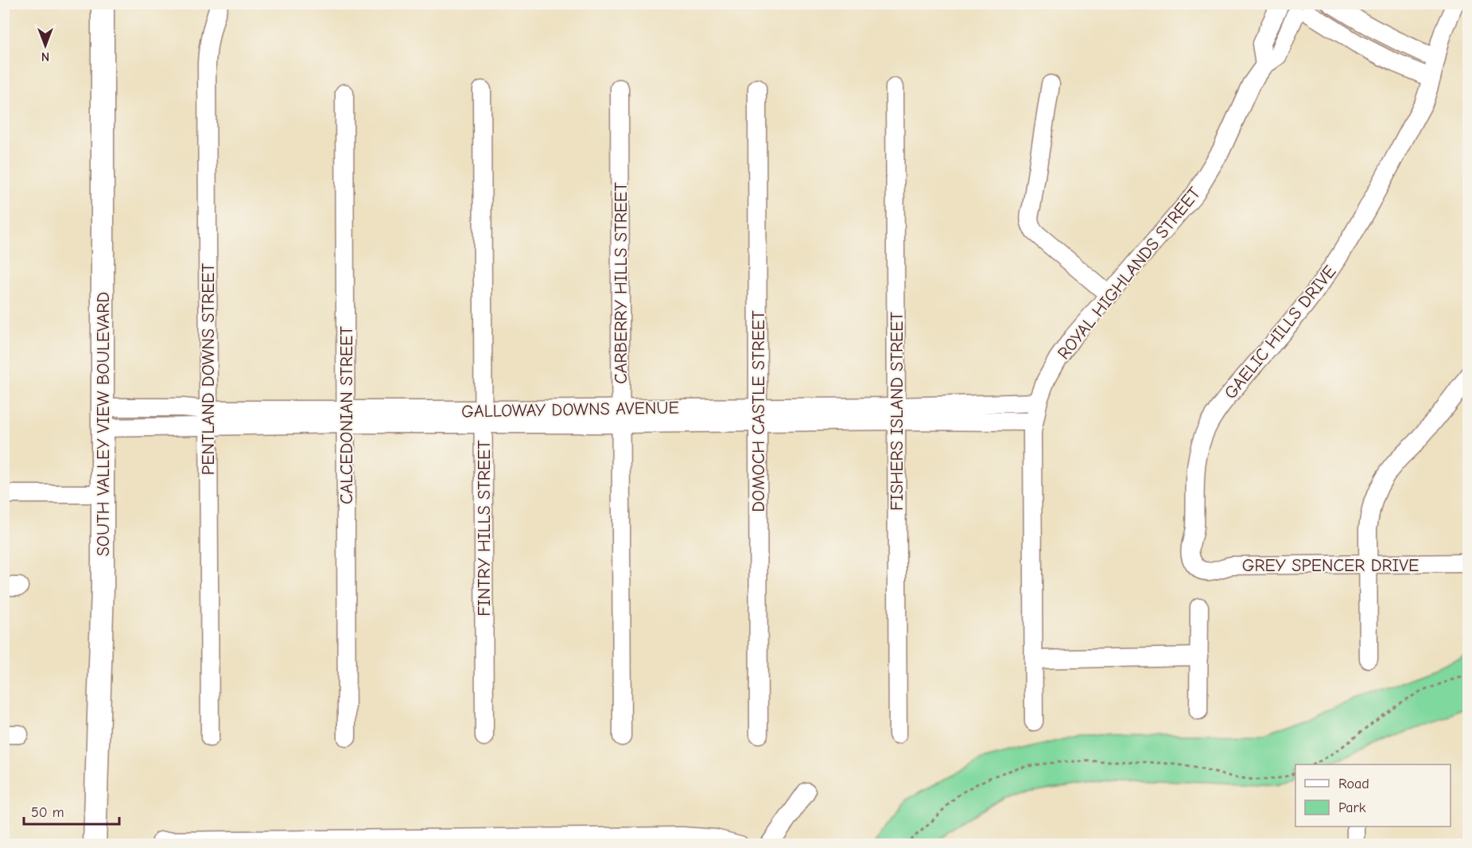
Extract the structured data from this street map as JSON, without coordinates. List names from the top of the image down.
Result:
{
  "streets": {
    "main road": ["SOUTH VALLEY VIEW BOULEVARD"],
    "street": [
      "ROYAL HIGHLANDS STREET",
      "CARBERRY HILLS STREET",
      "GAELIC HILLS DRIVE",
      "PENTLAND DOWNS STREET",
      "GALLOWAY DOWNS AVENUE",
      "DOMOCH CASTLE STREET",
      "FISHERS ISLAND STREET",
      "CALCEDONIAN STREET",
      "FINTRY HILLS STREET",
      "GREY SPENCER DRIVE"
    ]
  },
  "crossings": [
    ["ROYAL HIGHLANDS STREET", "GALLOWAY DOWNS AVENUE"],
    ["CARBERRY HILLS STREET", "GALLOWAY DOWNS AVENUE"],
    ["GAELIC HILLS DRIVE", "GREY SPENCER DRIVE"],
    ["PENTLAND DOWNS STREET", "GALLOWAY DOWNS AVENUE"],
    ["GALLOWAY DOWNS AVENUE", "DOMOCH CASTLE STREET"],
    ["GALLOWAY DOWNS AVENUE", "FISHERS ISLAND STREET"],
    ["GALLOWAY DOWNS AVENUE", "CALCEDONIAN STREET"],
    ["GALLOWAY DOWNS AVENUE", "SOUTH VALLEY VIEW BOULEVARD"],
    ["GALLOWAY DOWNS AVENUE", "FINTRY HILLS STREET"]
  ],
  "legend": ["Road", "Park"],
  "scale_bar": "50 m",
  "north": "bottom"
}
